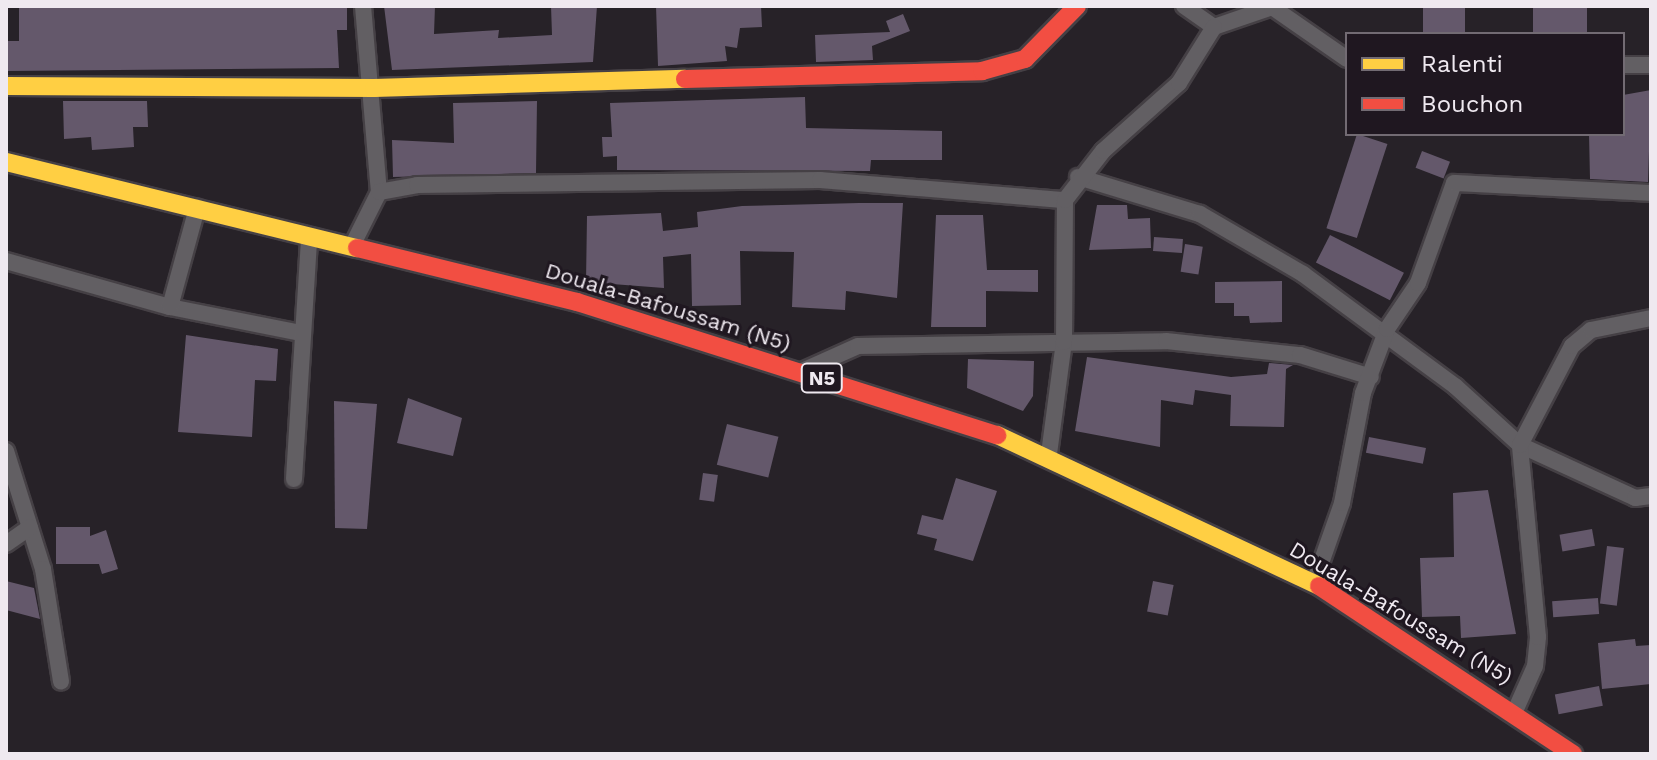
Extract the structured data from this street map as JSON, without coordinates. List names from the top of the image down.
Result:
{
  "streets": {
    "main road": ["Douala-Bafoussam (N5)", "N5"]
  },
  "legend": ["Ralenti", "Bouchon"]
}
